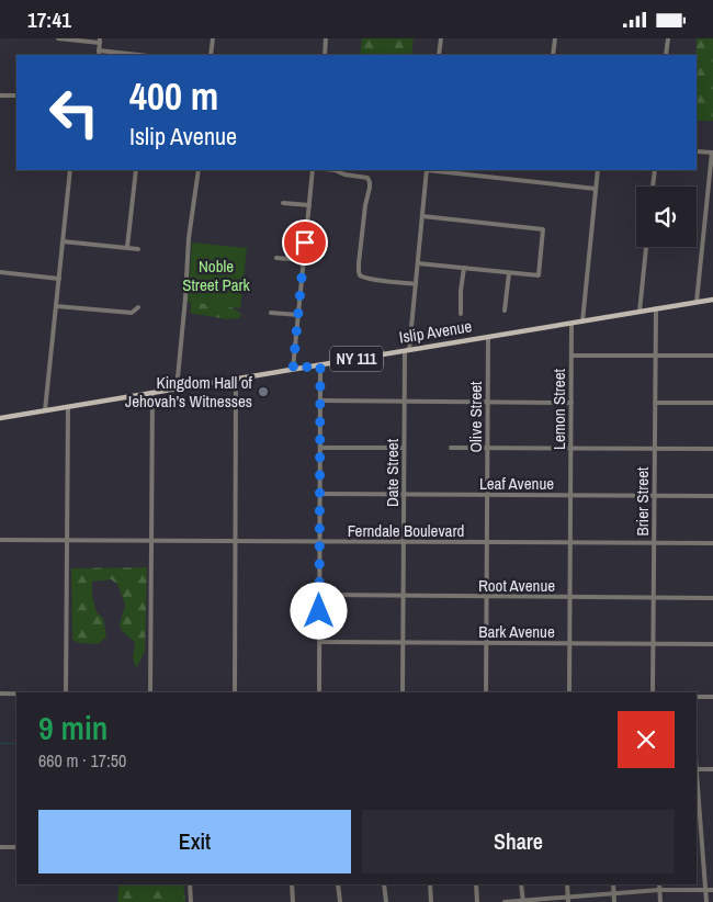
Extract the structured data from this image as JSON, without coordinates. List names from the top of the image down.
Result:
{
  "streets": {
    "main road": ["Islip Avenue", "NY 111"],
    "street": [
      "Lemon Street",
      "Olive Street",
      "Date Street",
      "Leaf Avenue",
      "Brier Street",
      "Ferndale Boulevard",
      "Root Avenue",
      "Bark Avenue"
    ]
  },
  "crossings": [
    ["Islip Avenue", "Lemon Street"],
    ["Islip Avenue", "Olive Street"],
    ["Islip Avenue", "Date Street"],
    ["Islip Avenue", "Brier Street"],
    ["Lemon Street", "Leaf Avenue"],
    ["Lemon Street", "Ferndale Boulevard"],
    ["Lemon Street", "Root Avenue"],
    ["Lemon Street", "Bark Avenue"],
    ["Olive Street", "Leaf Avenue"],
    ["Olive Street", "Ferndale Boulevard"],
    ["Olive Street", "Root Avenue"],
    ["Olive Street", "Bark Avenue"],
    ["Date Street", "Leaf Avenue"],
    ["Date Street", "Ferndale Boulevard"],
    ["Date Street", "Root Avenue"],
    ["Date Street", "Bark Avenue"],
    ["Leaf Avenue", "Brier Street"],
    ["Brier Street", "Ferndale Boulevard"],
    ["Brier Street", "Root Avenue"],
    ["Brier Street", "Bark Avenue"]
  ],
  "parks": ["Noble Street Park"],
  "places": ["Kingdom Hall of Jehovah’s Witnesses"],
  "page": {
    "status": "17:41",
    "turn": ["400 m", "Islip Avenue"],
    "heading": ["9 min", "660 m · 17:50"],
    "buttons": ["Exit", "Share"]
  }
}
